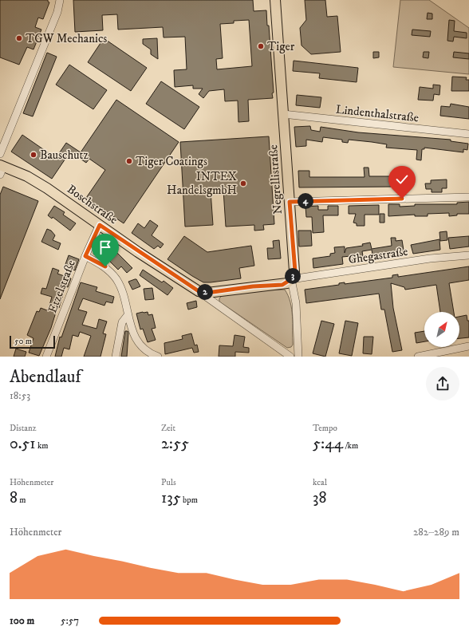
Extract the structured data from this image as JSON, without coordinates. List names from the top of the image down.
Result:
{
  "streets": {
    "main road": ["Negrellistraße", "Boschstraße"],
    "street": ["Lindenthalstraße", "Ghegastraße", "Etzelstraße"]
  },
  "crossings": [
    ["Lindenthalstraße", "Negrellistraße"],
    ["Negrellistraße", "Ghegastraße"],
    ["Boschstraße", "Etzelstraße"]
  ],
  "places": [
    "TGW Mechanics",
    "Tiger",
    "Bauschutz",
    "Tiger Coatings",
    "INTEX HandelsgmbH"
  ],
  "scale_bar": "50 m",
  "north": "top right",
  "page": {
    "pins": ["4", "3", "2"],
    "scale": "50 m",
    "heading": ["Abendlauf", "18:53"],
    "stats": [
      ["Distanz", "0.51 km"],
      ["Zeit", "2:55"],
      ["Tempo", "5:44 /km"],
      ["Höhenmeter", "8 m"],
      ["Puls", "135 bpm"],
      ["kcal", "38"]
    ],
    "chart": ["Höhenmeter", "282–289 m"],
    "list": [
      {
        "name": "100 m",
        "note": "5:57"
      }
    ]
  }
}
